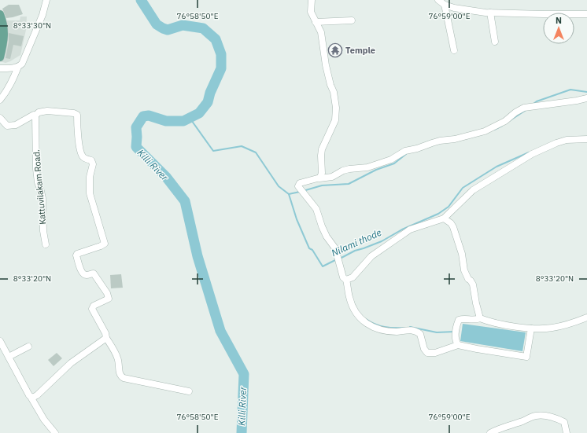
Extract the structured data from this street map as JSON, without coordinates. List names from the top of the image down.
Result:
{
  "streets": {
    "street": ["Kattuvilakam Road."]
  },
  "water": ["Killi River", "Nilami thode"],
  "places": {
    "temple": ["Temple"]
  },
  "north": "top",
  "coordinates": [
    "76°58'50\"E",
    "76°59'00\"E",
    "8°33'30\"N",
    "8°33'20\"N"
  ]
}
